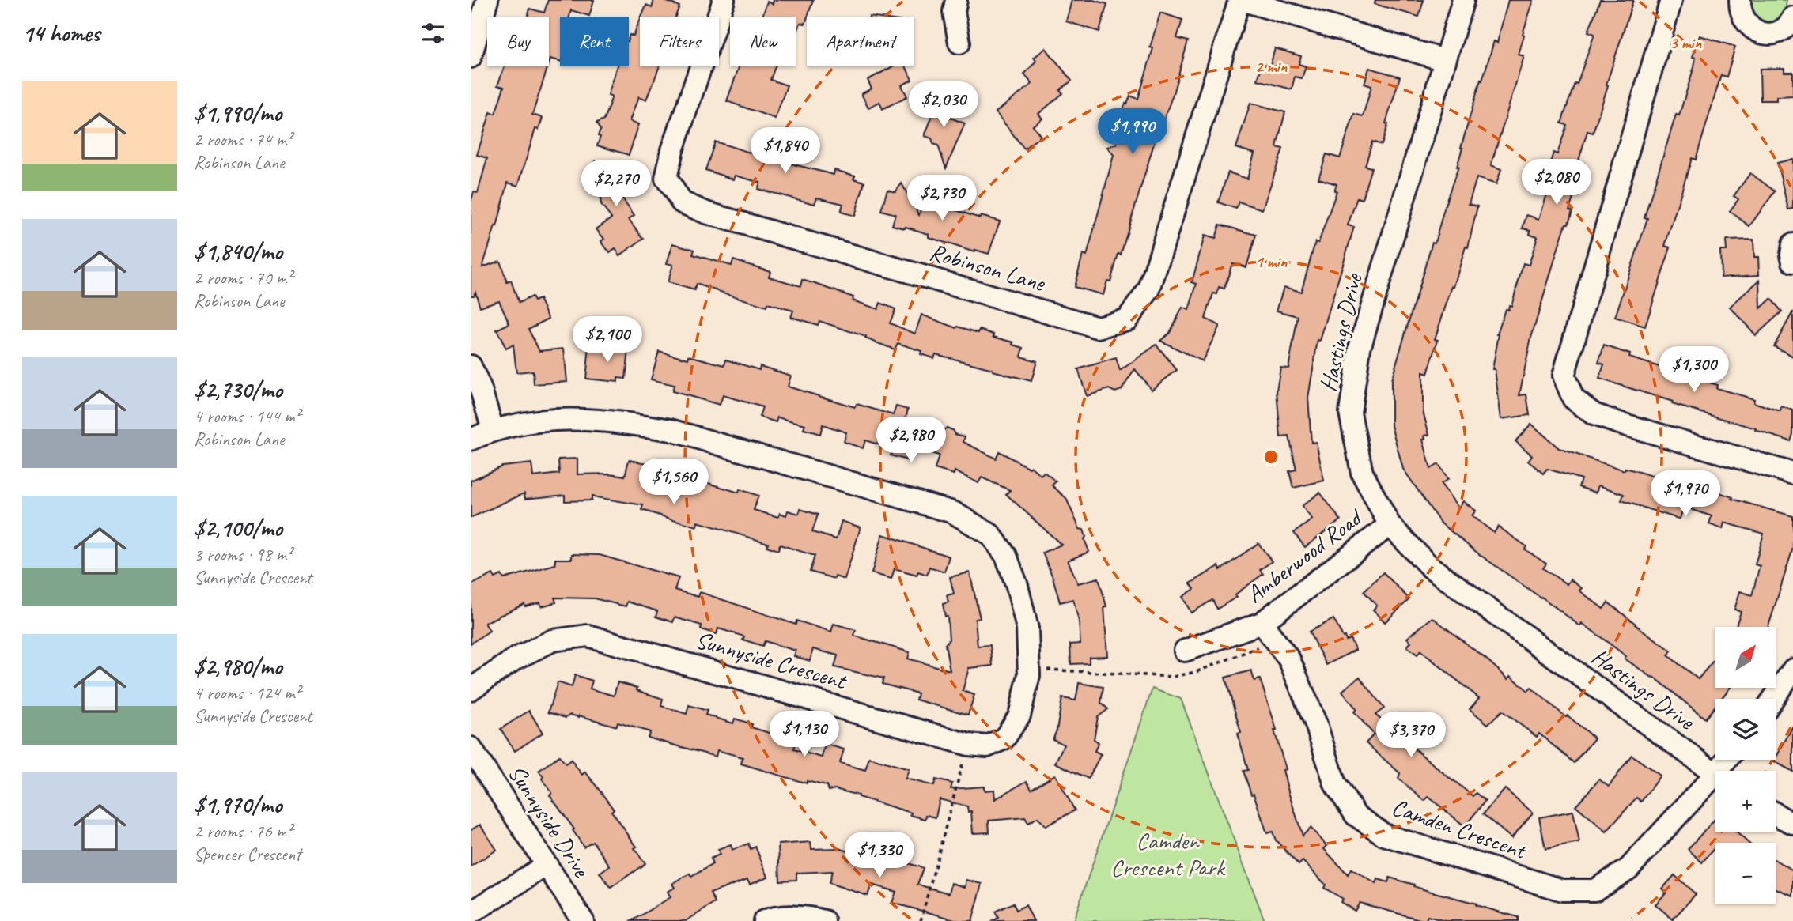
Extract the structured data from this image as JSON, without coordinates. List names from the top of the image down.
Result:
{
  "streets": {
    "street": [
      "Robinson Lane",
      "Hastings Drive",
      "Amberwood Road",
      "Sunnyside Crescent",
      "Sunnyside Drive",
      "Camden Crescent"
    ]
  },
  "crossings": [
    ["Robinson Lane", "Hastings Drive"],
    ["Hastings Drive", "Amberwood Road"],
    ["Amberwood Road", "Camden Crescent"]
  ],
  "parks": ["Camden Crescent Park"],
  "north": "top right",
  "page": {
    "heading": "14 homes",
    "chip": [
      "Buy",
      "Rent",
      "Filters",
      "New",
      "Apartment"
    ],
    "list": [
      {
        "name": "$1,990/mo",
        "note": "2 rooms · 74 m² · Robinson Lane"
      },
      {
        "name": "$1,840/mo",
        "note": "2 rooms · 70 m² · Robinson Lane"
      },
      {
        "name": "$2,730/mo",
        "note": "4 rooms · 144 m² · Robinson Lane"
      },
      {
        "name": "$2,100/mo",
        "note": "3 rooms · 98 m² · Sunnyside Crescent"
      },
      {
        "name": "$2,980/mo",
        "note": "4 rooms · 124 m² · Sunnyside Crescent"
      },
      {
        "name": "$1,970/mo",
        "note": "2 rooms · 76 m² · Spencer Crescent"
      }
    ],
    "price": [
      "$2,030",
      "$1,990",
      "$1,840",
      "$2,080",
      "$2,270",
      "$2,730",
      "$2,100",
      "$1,300",
      "$2,980",
      "$1,560",
      "$1,970",
      "$1,130",
      "$3,370",
      "$1,330"
    ],
    "map_buttons": ["+", "−"]
  },
  "rings": ["3 min", "2 min", "1 min"]
}
